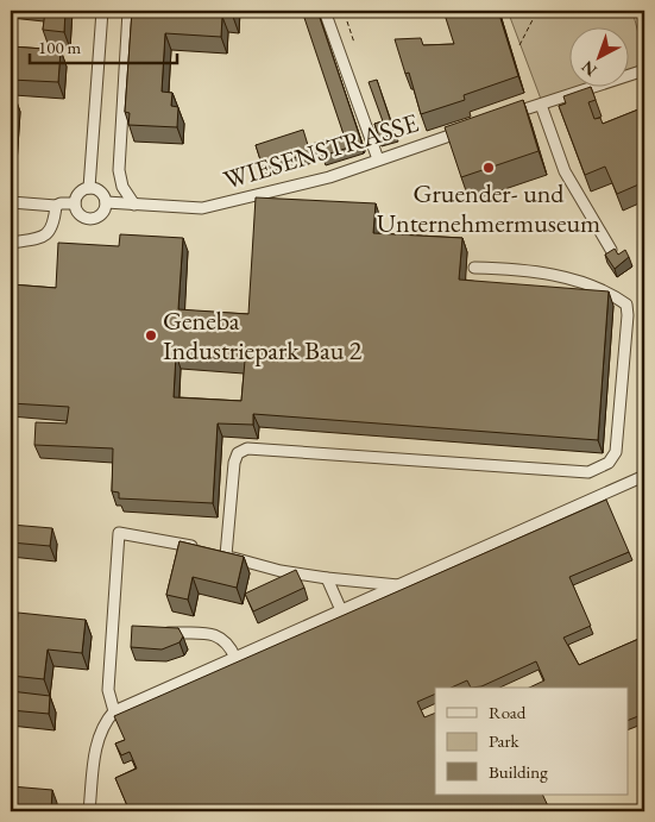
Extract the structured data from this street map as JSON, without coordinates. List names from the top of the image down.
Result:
{
  "streets": {
    "street": ["WIESENSTRASSE"]
  },
  "places": ["Gruender- und Unternehmermuseum", "Geneba Industriepark Bau 2"],
  "legend": ["Road", "Park", "Building"],
  "scale_bar": "100 m",
  "north": "bottom left"
}
